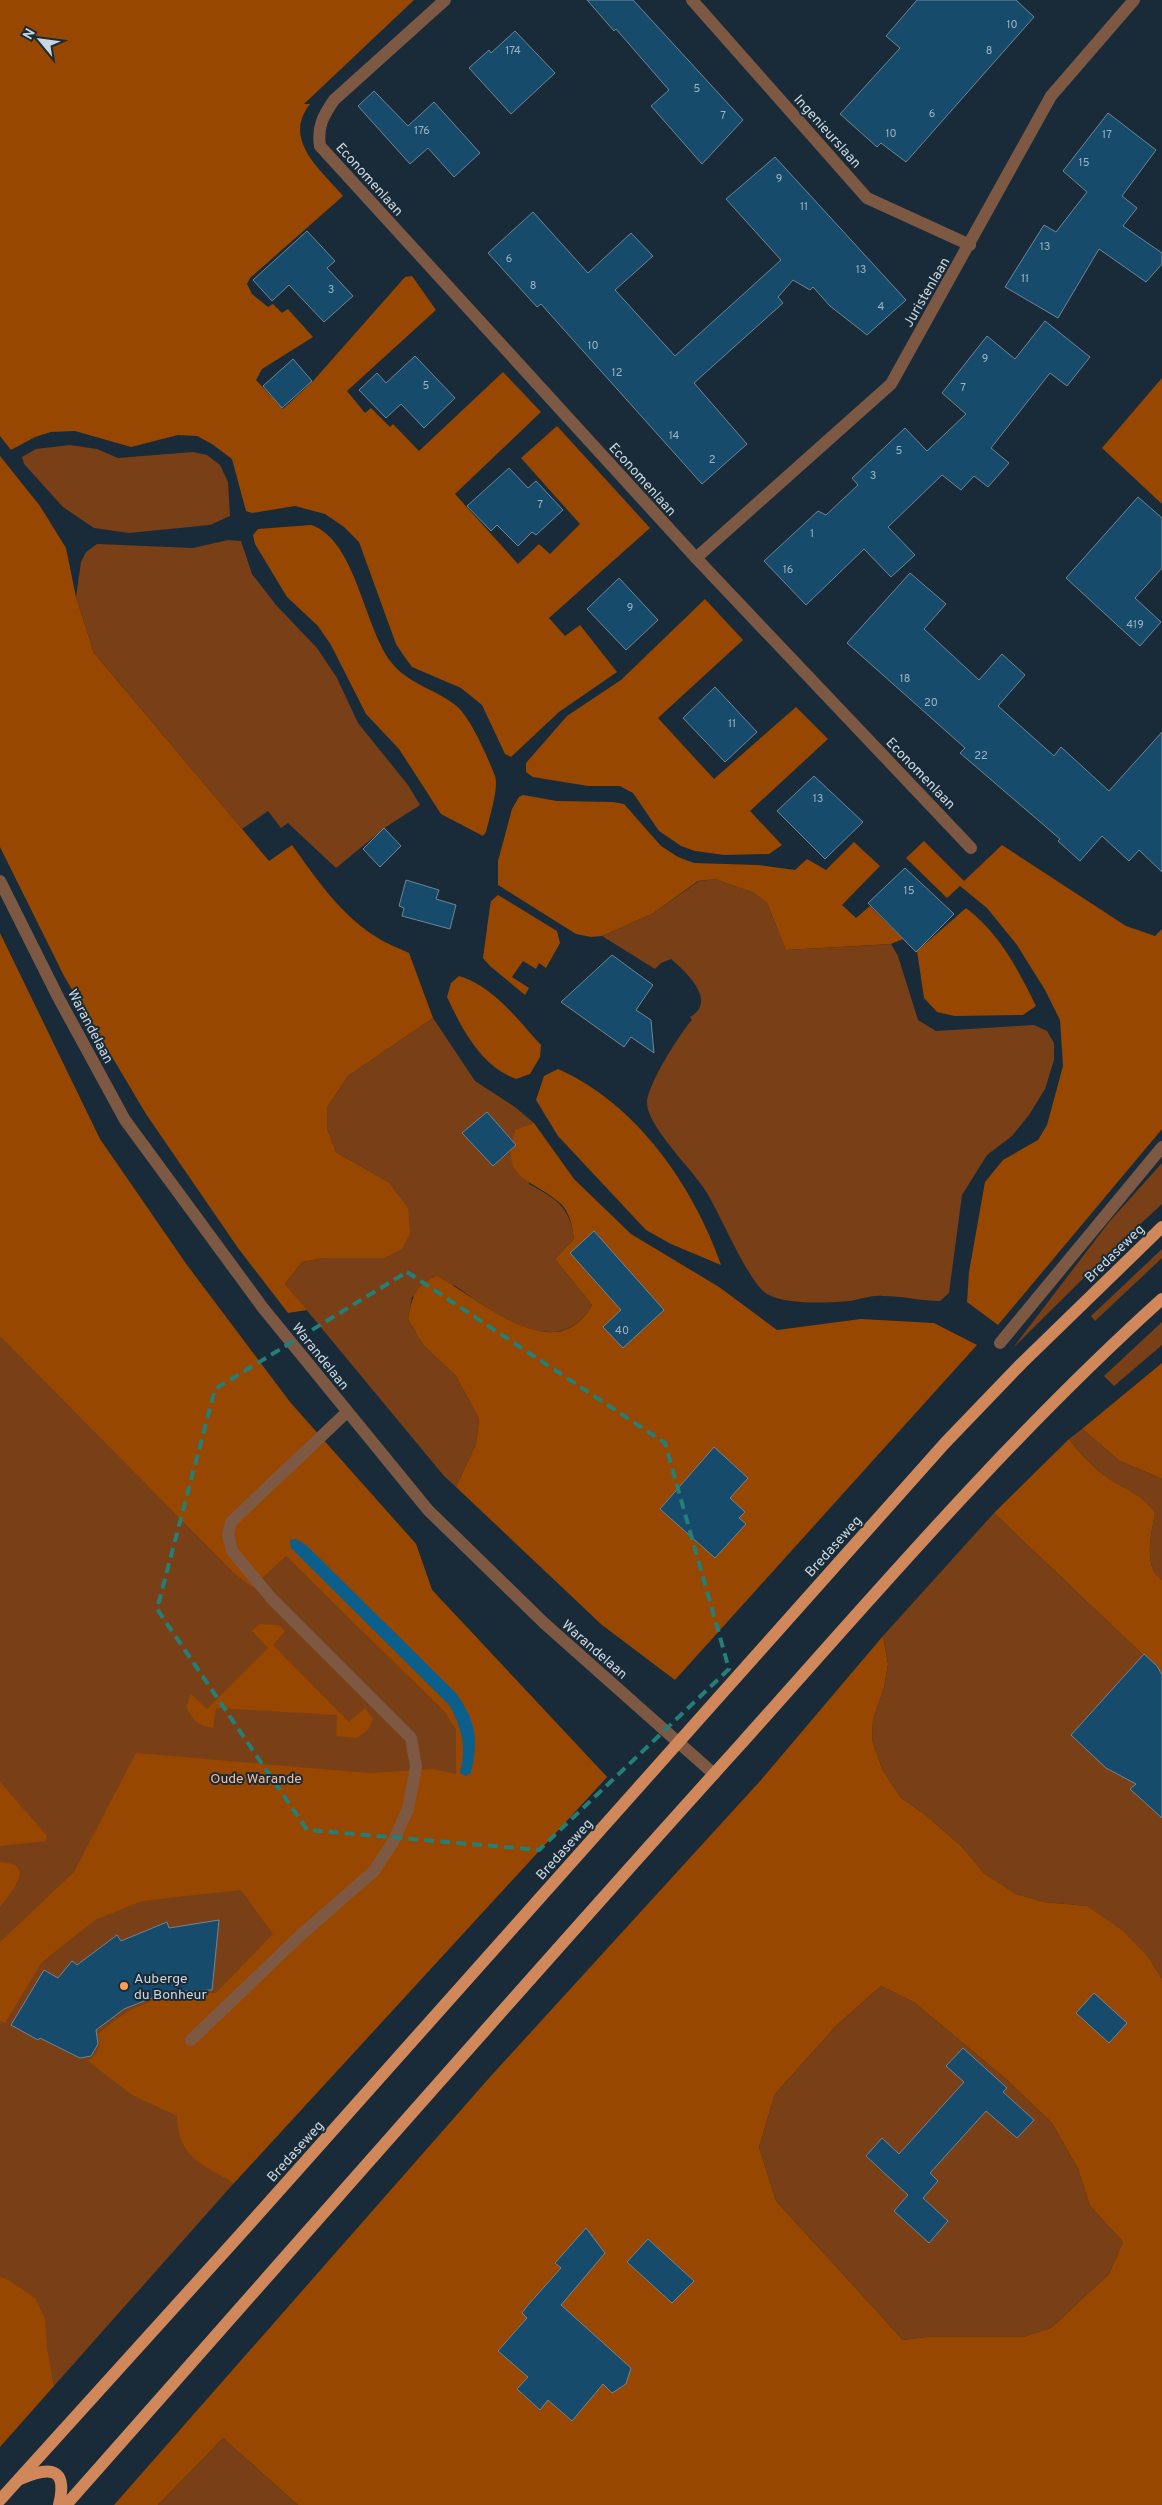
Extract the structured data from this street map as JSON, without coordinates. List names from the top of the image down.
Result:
{
  "streets": {
    "main road": ["Bredaseweg"],
    "street": [
      "Ingenieurslaan",
      "Economenlaan",
      "Juristenlaan",
      "Warandelaan"
    ]
  },
  "crossings": [
    ["Ingenieurslaan", "Juristenlaan"],
    ["Economenlaan", "Juristenlaan"],
    ["Warandelaan", "Bredaseweg"]
  ],
  "parks": ["Oude Warande"],
  "places": ["Auberge du Bonheur"],
  "house_numbers": [
    "10",
    "174",
    "8",
    "5",
    "6",
    "7",
    "176",
    "10",
    "17",
    "15",
    "9",
    "11",
    "13",
    "6",
    "13",
    "11",
    "8",
    "3",
    "4",
    "10",
    "9",
    "12",
    "5",
    "7",
    "14",
    "5",
    "2",
    "3",
    "7",
    "1",
    "16",
    "9",
    "419",
    "18",
    "20",
    "11",
    "22",
    "13",
    "15",
    "40"
  ],
  "north": "top left"
}
